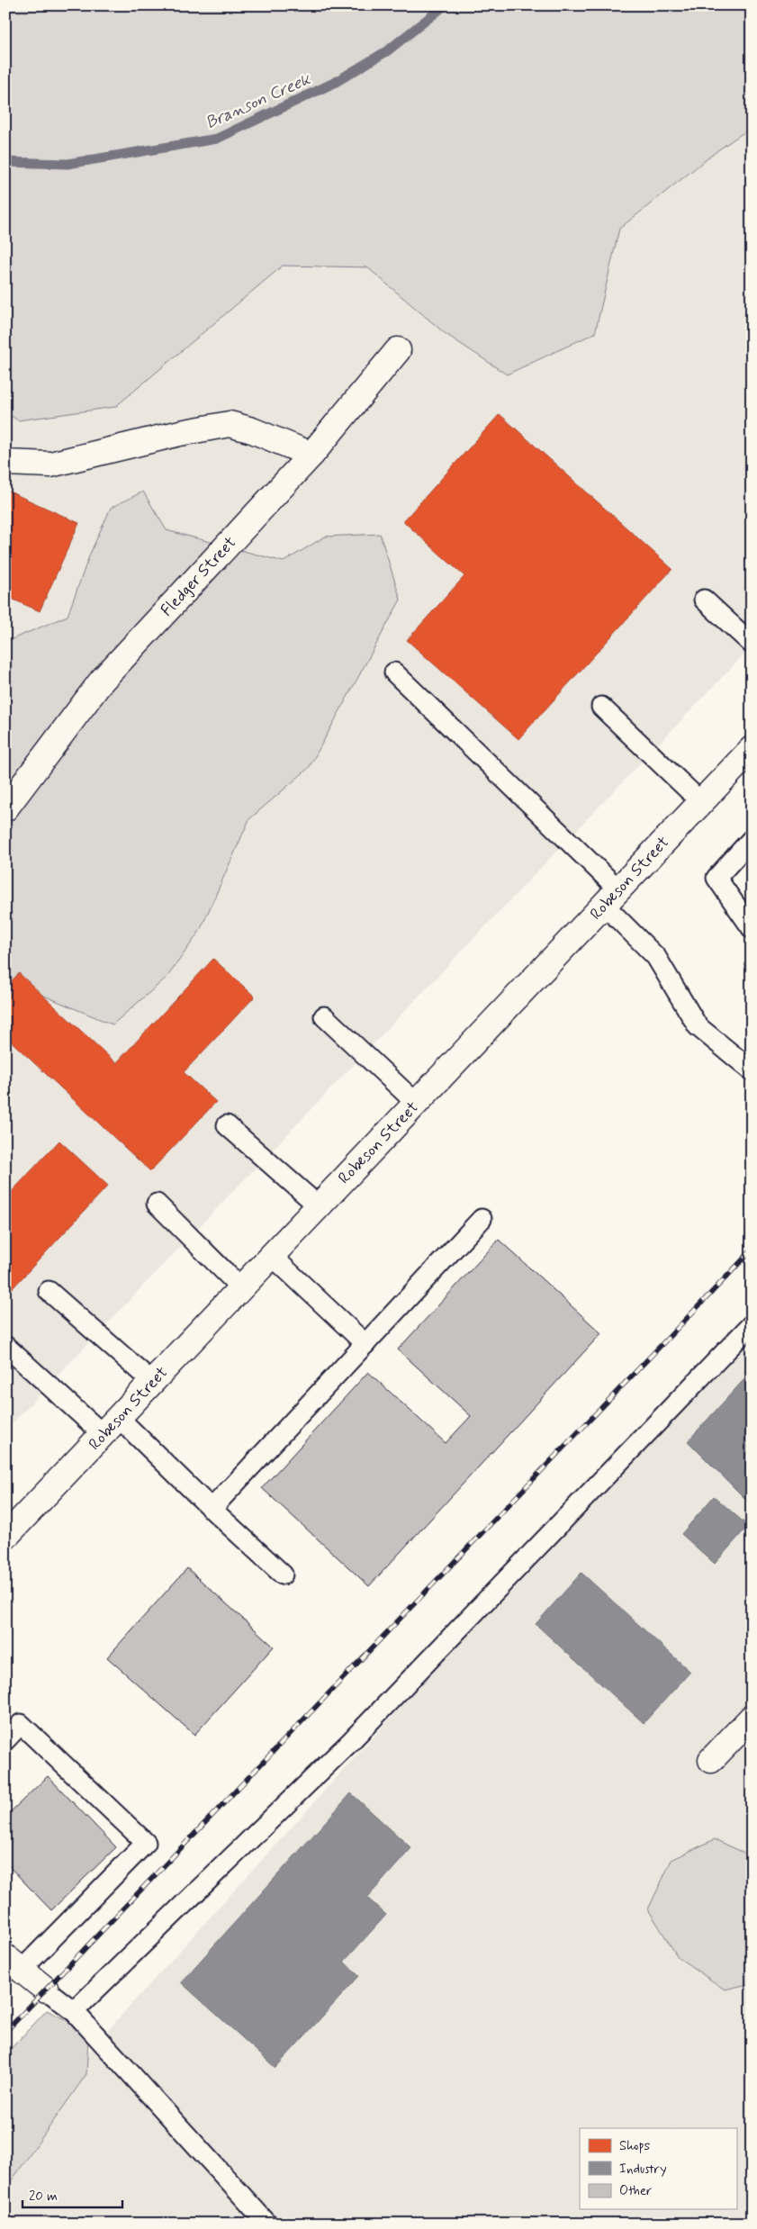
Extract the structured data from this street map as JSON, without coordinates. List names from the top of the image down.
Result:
{
  "streets": {
    "main road": ["Fledger Street", "Robeson Street"]
  },
  "water": ["Branson Creek"],
  "legend": ["Shops", "Industry", "Other"],
  "scale_bar": "20 m"
}
